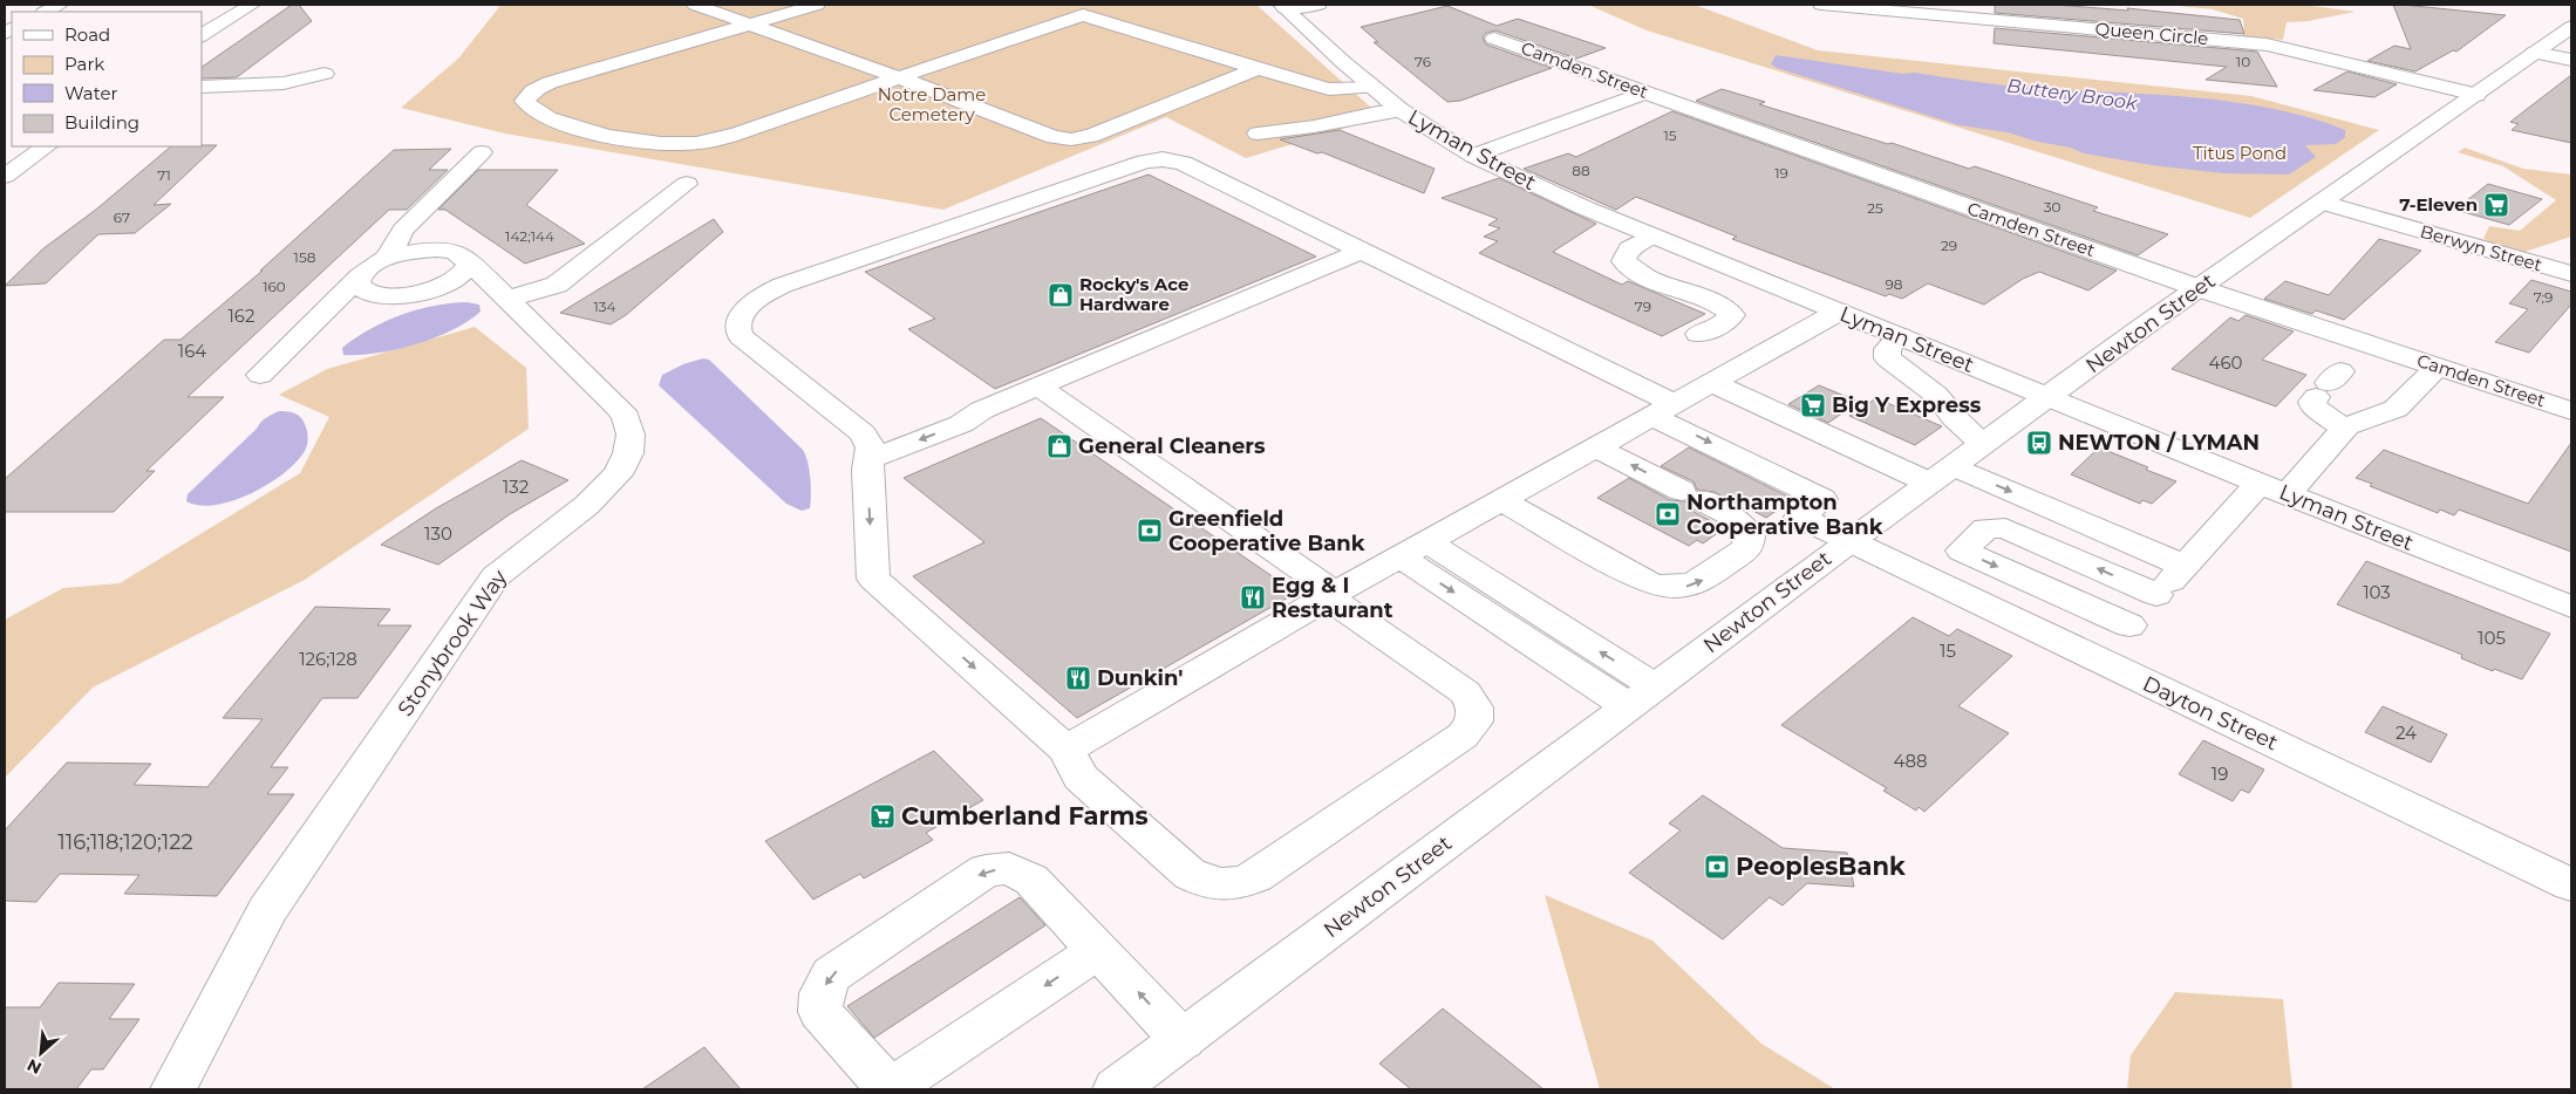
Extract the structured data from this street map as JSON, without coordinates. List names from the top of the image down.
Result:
{
  "streets": {
    "street": [
      "Queen Circle",
      "Camden Street",
      "Lyman Street",
      "Berwyn Street",
      "Newton Street",
      "Stonybrook Way",
      "Dayton Street"
    ]
  },
  "crossings": [
    ["Queen Circle", "Newton Street"],
    ["Camden Street", "Newton Street"],
    ["Lyman Street", "Newton Street"],
    ["Berwyn Street", "Newton Street"],
    ["Newton Street", "Dayton Street"]
  ],
  "water": ["Buttery Brook"],
  "parks": ["Notre Dame Cemetery", "Titus Pond"],
  "places": {
    "supermarket": ["7-Eleven", "Big Y Express", "Cumberland Farms"],
    "shop": ["Rocky's Ace Hardware", "General Cleaners"],
    "bus stop": ["NEWTON / LYMAN"],
    "bank": ["Northampton Cooperative Bank", "Greenfield Cooperative Bank", "PeoplesBank"],
    "restaurant": ["Egg & I Restaurant", "Dunkin'"]
  },
  "house_numbers": [
    "76",
    "10",
    "15",
    "88",
    "19",
    "71",
    "30",
    "25",
    "67",
    "142;144",
    "29",
    "158",
    "98",
    "160",
    "7;9",
    "134",
    "79",
    "162",
    "164",
    "460",
    "132",
    "130",
    "103",
    "105",
    "15",
    "126;128",
    "24",
    "488",
    "19",
    "116;118;120;122"
  ],
  "legend": [
    "Road",
    "Park",
    "Water",
    "Building"
  ],
  "north": "bottom left"
}
